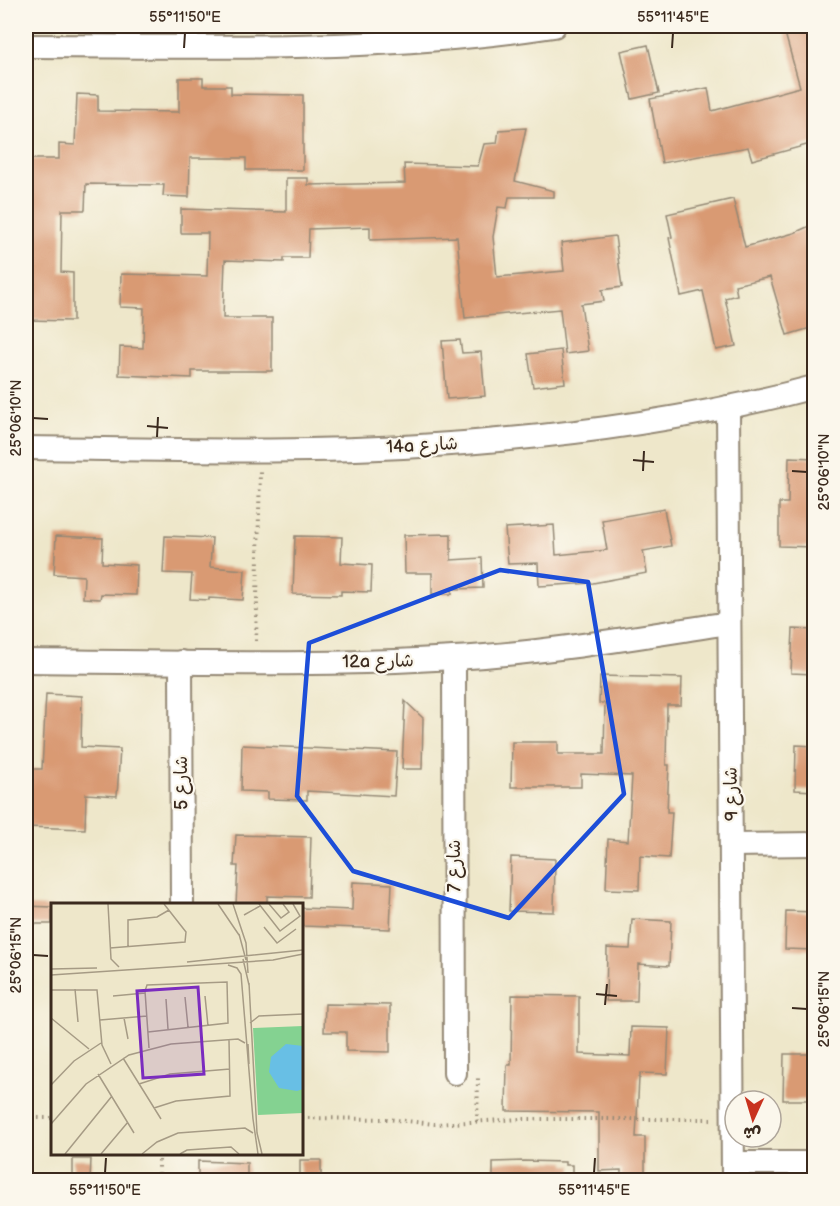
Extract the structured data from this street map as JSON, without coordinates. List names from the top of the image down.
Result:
{
  "streets": {
    "street": [
      "14a شارع",
      "12a شارع",
      "شارع 5",
      "شارع 9",
      "شارع 7"
    ]
  },
  "crossings": [
    ["14a شارع", "شارع 9"],
    ["12a شارع", "شارع 5"],
    ["12a شارع", "شارع 9"],
    ["12a شارع", "شارع 7"]
  ],
  "north": "bottom",
  "coordinates": [
    "55°11'50\"E",
    "55°11'45\"E",
    "25°06'10\"N",
    "25°06'15\"N"
  ]
}
